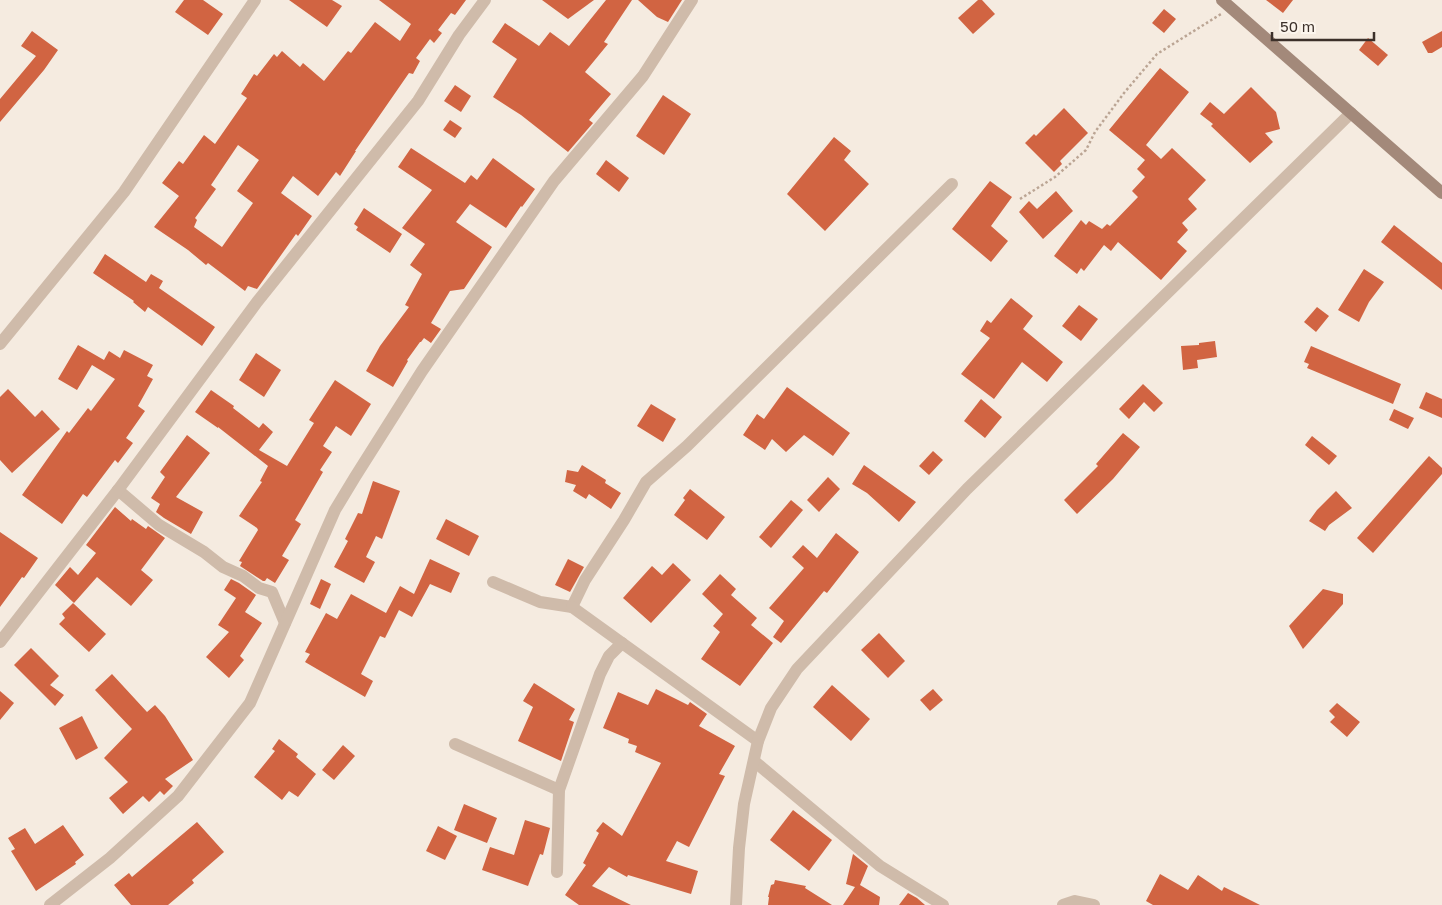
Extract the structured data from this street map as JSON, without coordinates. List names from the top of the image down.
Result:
{
  "scale_bar": "50 m"
}
